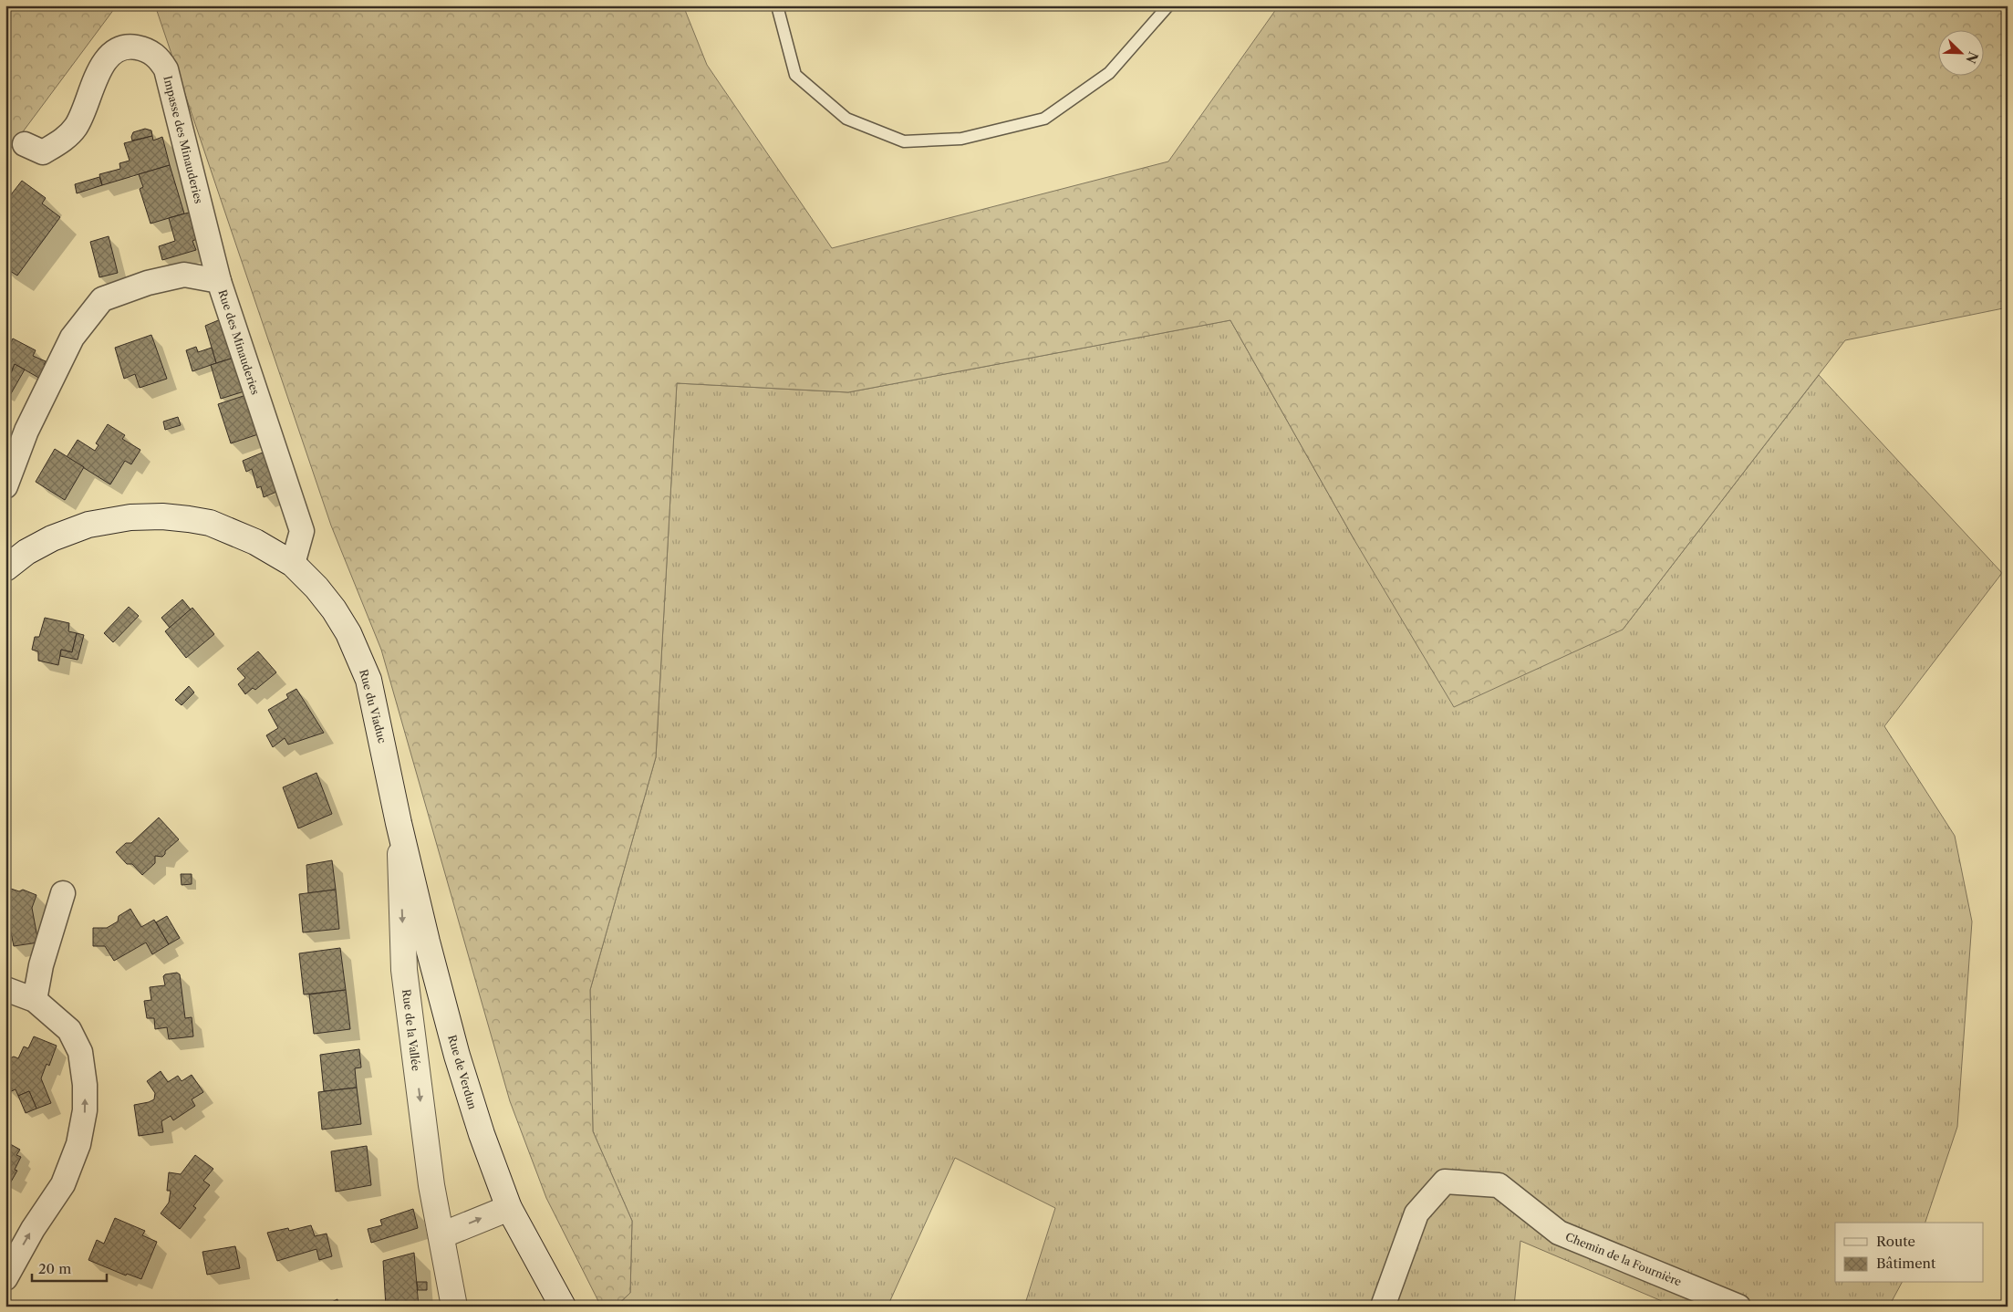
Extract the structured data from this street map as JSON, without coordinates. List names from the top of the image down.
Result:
{
  "streets": {
    "main road": ["Rue du Viaduc", "Rue de la Vallée", "Rue de Verdun"],
    "street": ["Impasse des Minauderies", "Rue des Minauderies", "Chemin de la Fournière"]
  },
  "crossings": [
    ["Impasse des Minauderies", "Rue des Minauderies"],
    ["Rue des Minauderies", "Rue du Viaduc"],
    ["Rue du Viaduc", "Rue de la Vallée"],
    ["Rue du Viaduc", "Rue de Verdun"],
    ["Rue de la Vallée", "Rue de Verdun"]
  ],
  "one_way": ["Rue de la Vallée"],
  "legend": ["Route", "Bâtiment"],
  "scale_bar": "20 m",
  "north": "bottom right"
}
